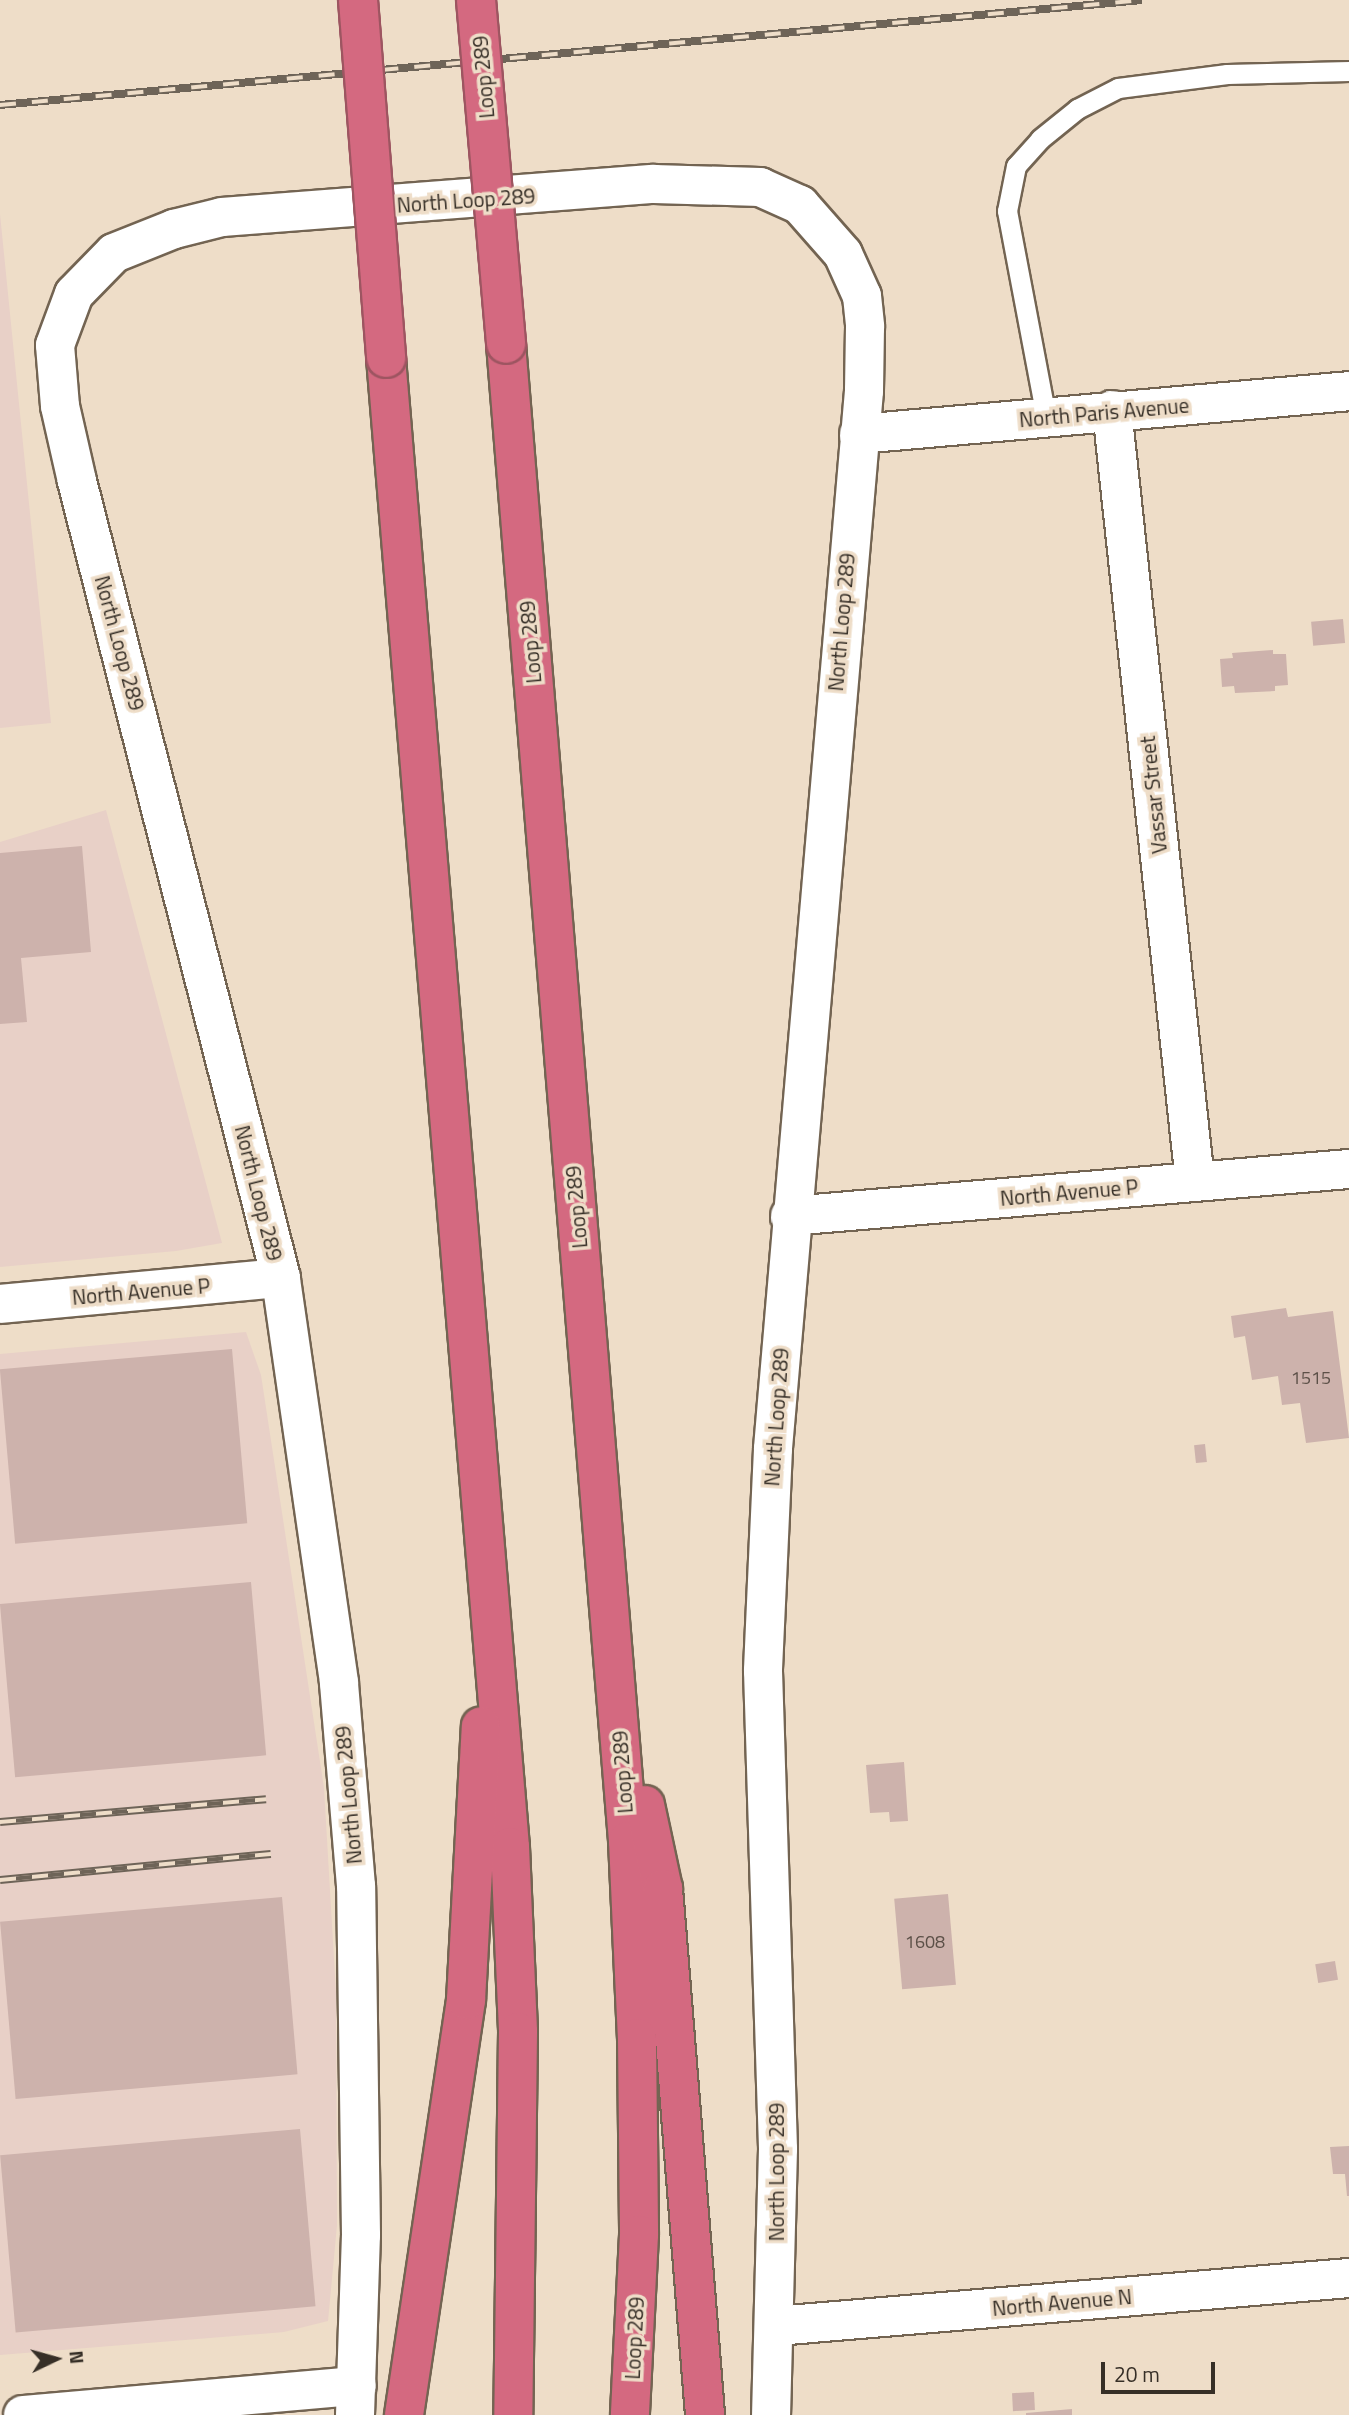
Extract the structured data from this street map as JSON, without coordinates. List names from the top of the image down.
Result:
{
  "streets": {
    "highway": ["Loop 289"],
    "main road": [
      "North Loop 289",
      "North Paris Avenue",
      "Vassar Street",
      "North Avenue P",
      "North Avenue N"
    ]
  },
  "crossings": [
    ["North Loop 289", "North Paris Avenue"],
    ["North Loop 289", "North Avenue P"],
    ["North Loop 289", "North Avenue N"],
    ["North Paris Avenue", "Vassar Street"],
    ["Vassar Street", "North Avenue P"]
  ],
  "house_numbers": ["1515", "1608"],
  "scale_bar": "20 m",
  "north": "right"
}
